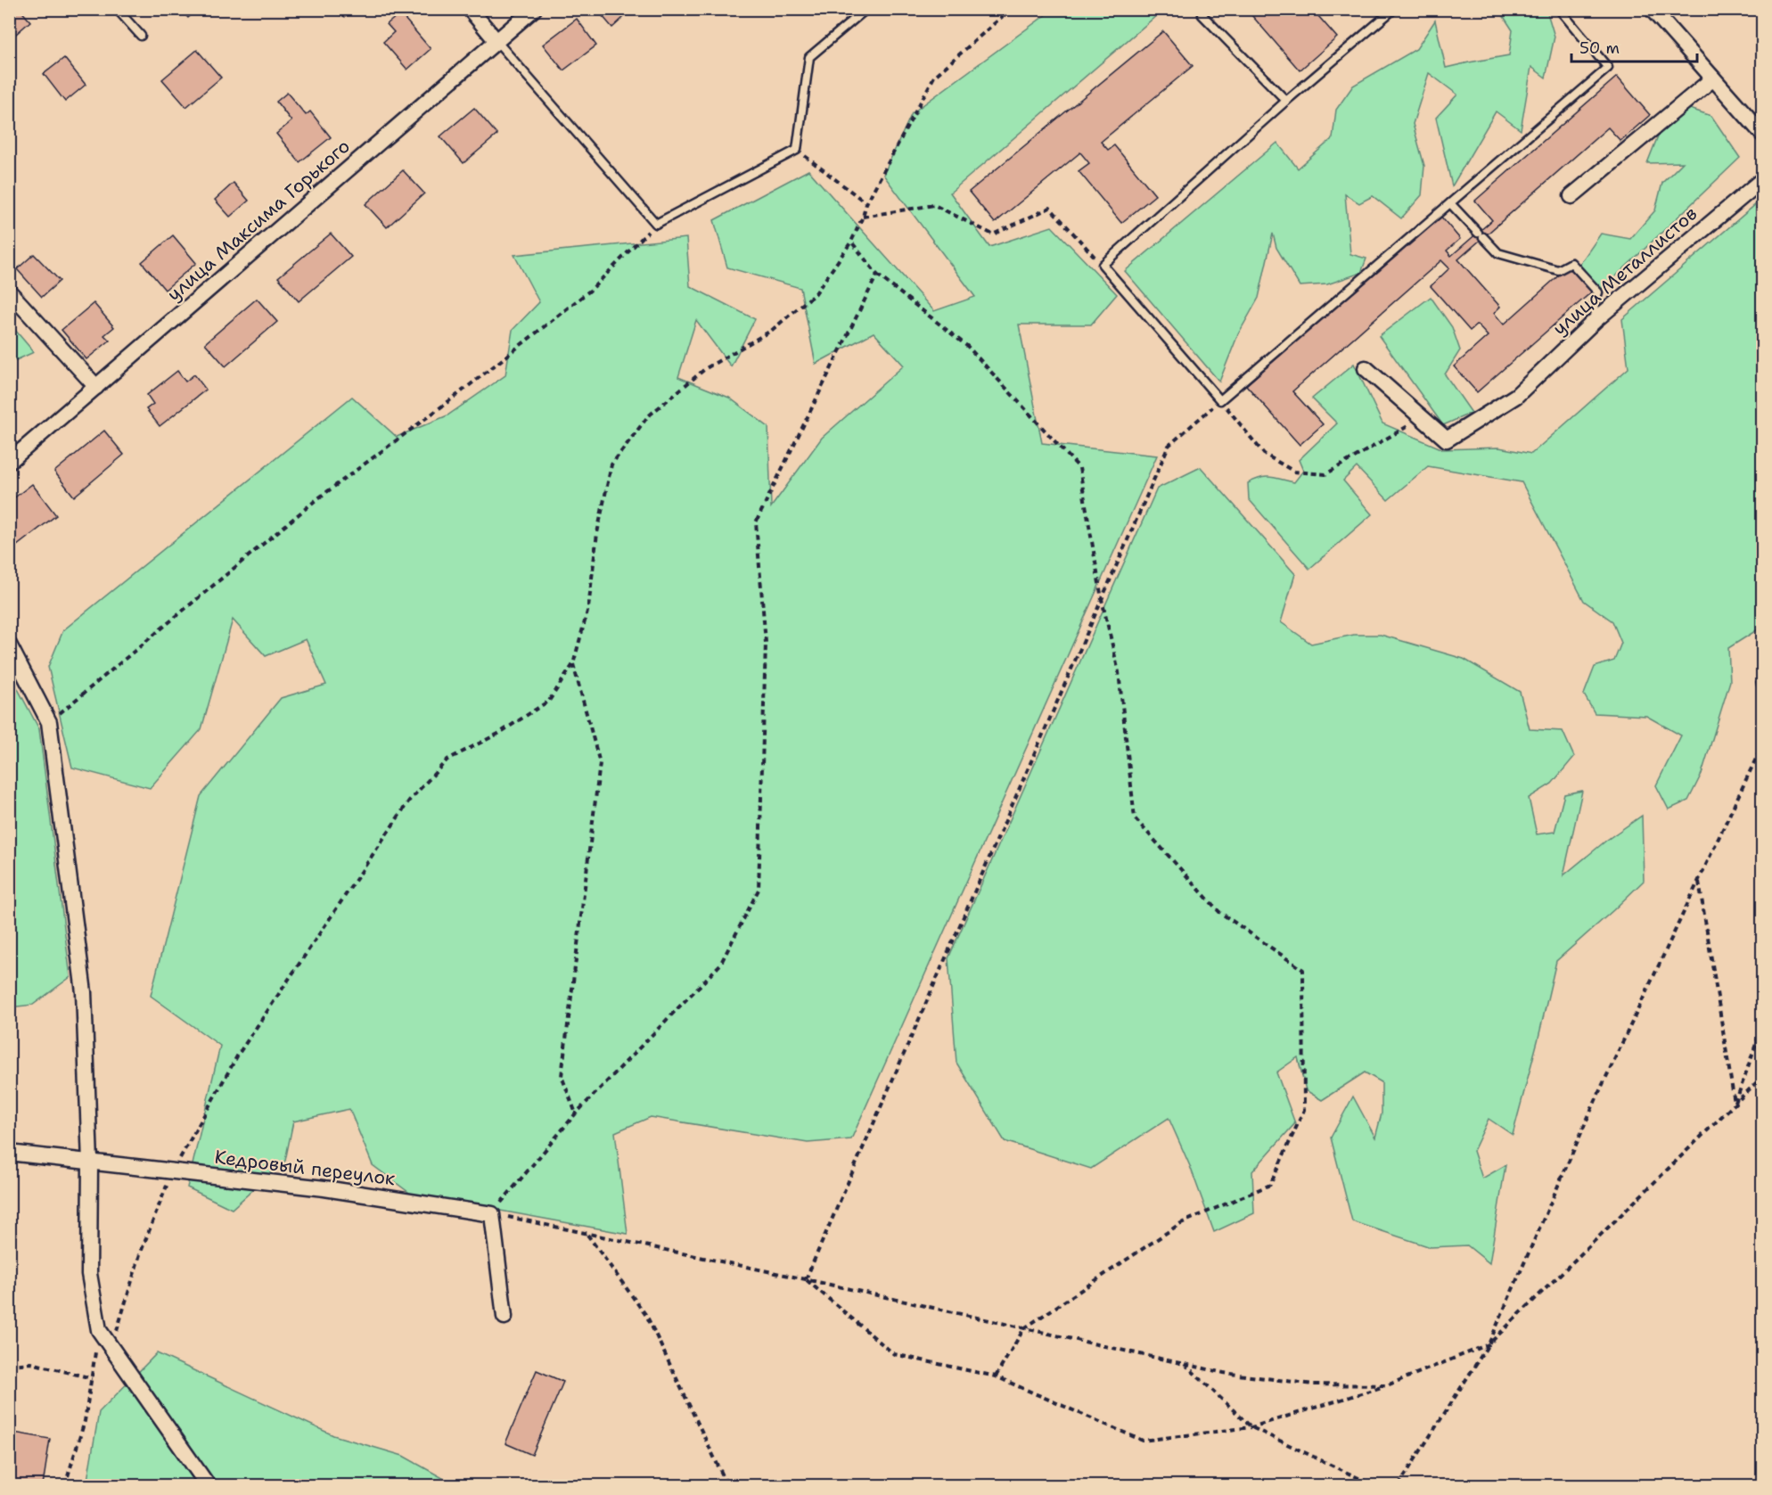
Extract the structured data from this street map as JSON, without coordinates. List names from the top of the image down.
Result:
{
  "streets": {
    "street": ["улица Максима Горького", "улица Металлистов", "Кедровый переулок"]
  },
  "scale_bar": "50 m"
}
